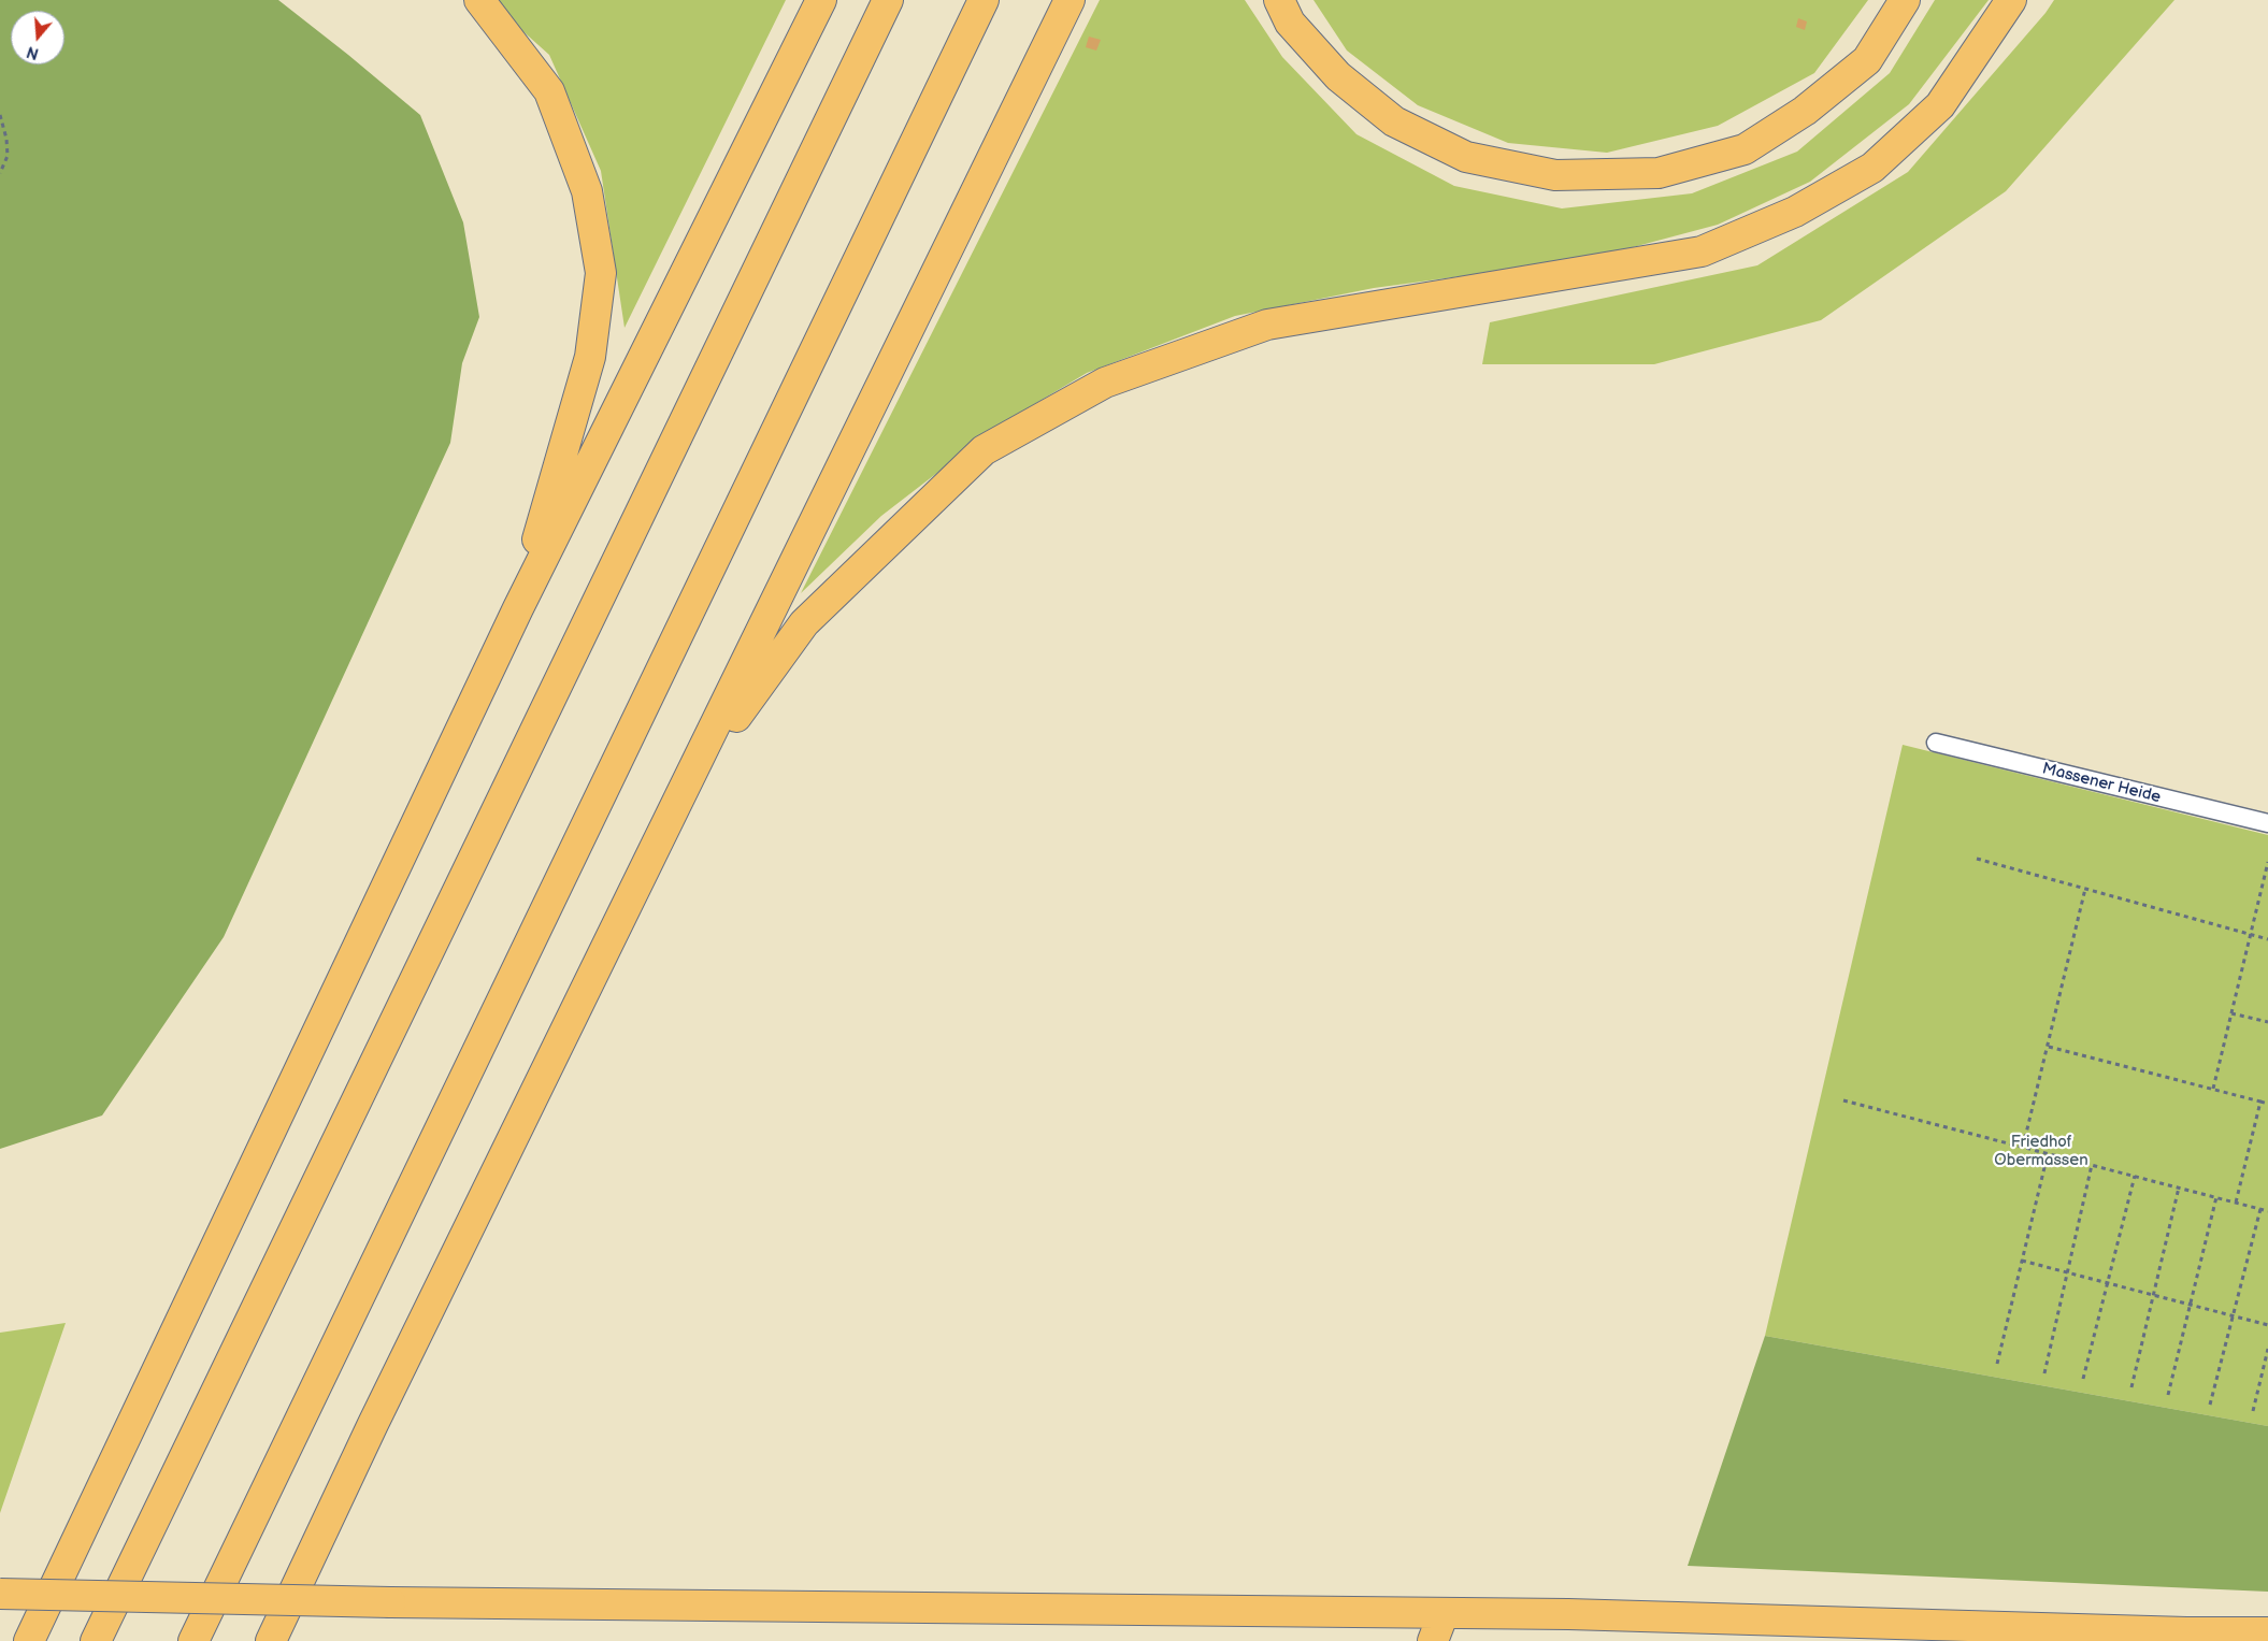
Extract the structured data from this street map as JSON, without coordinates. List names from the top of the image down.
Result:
{
  "streets": {
    "lane": ["Massener Heide"]
  },
  "parks": ["Friedhof Obermassen"],
  "north": "bottom"
}
